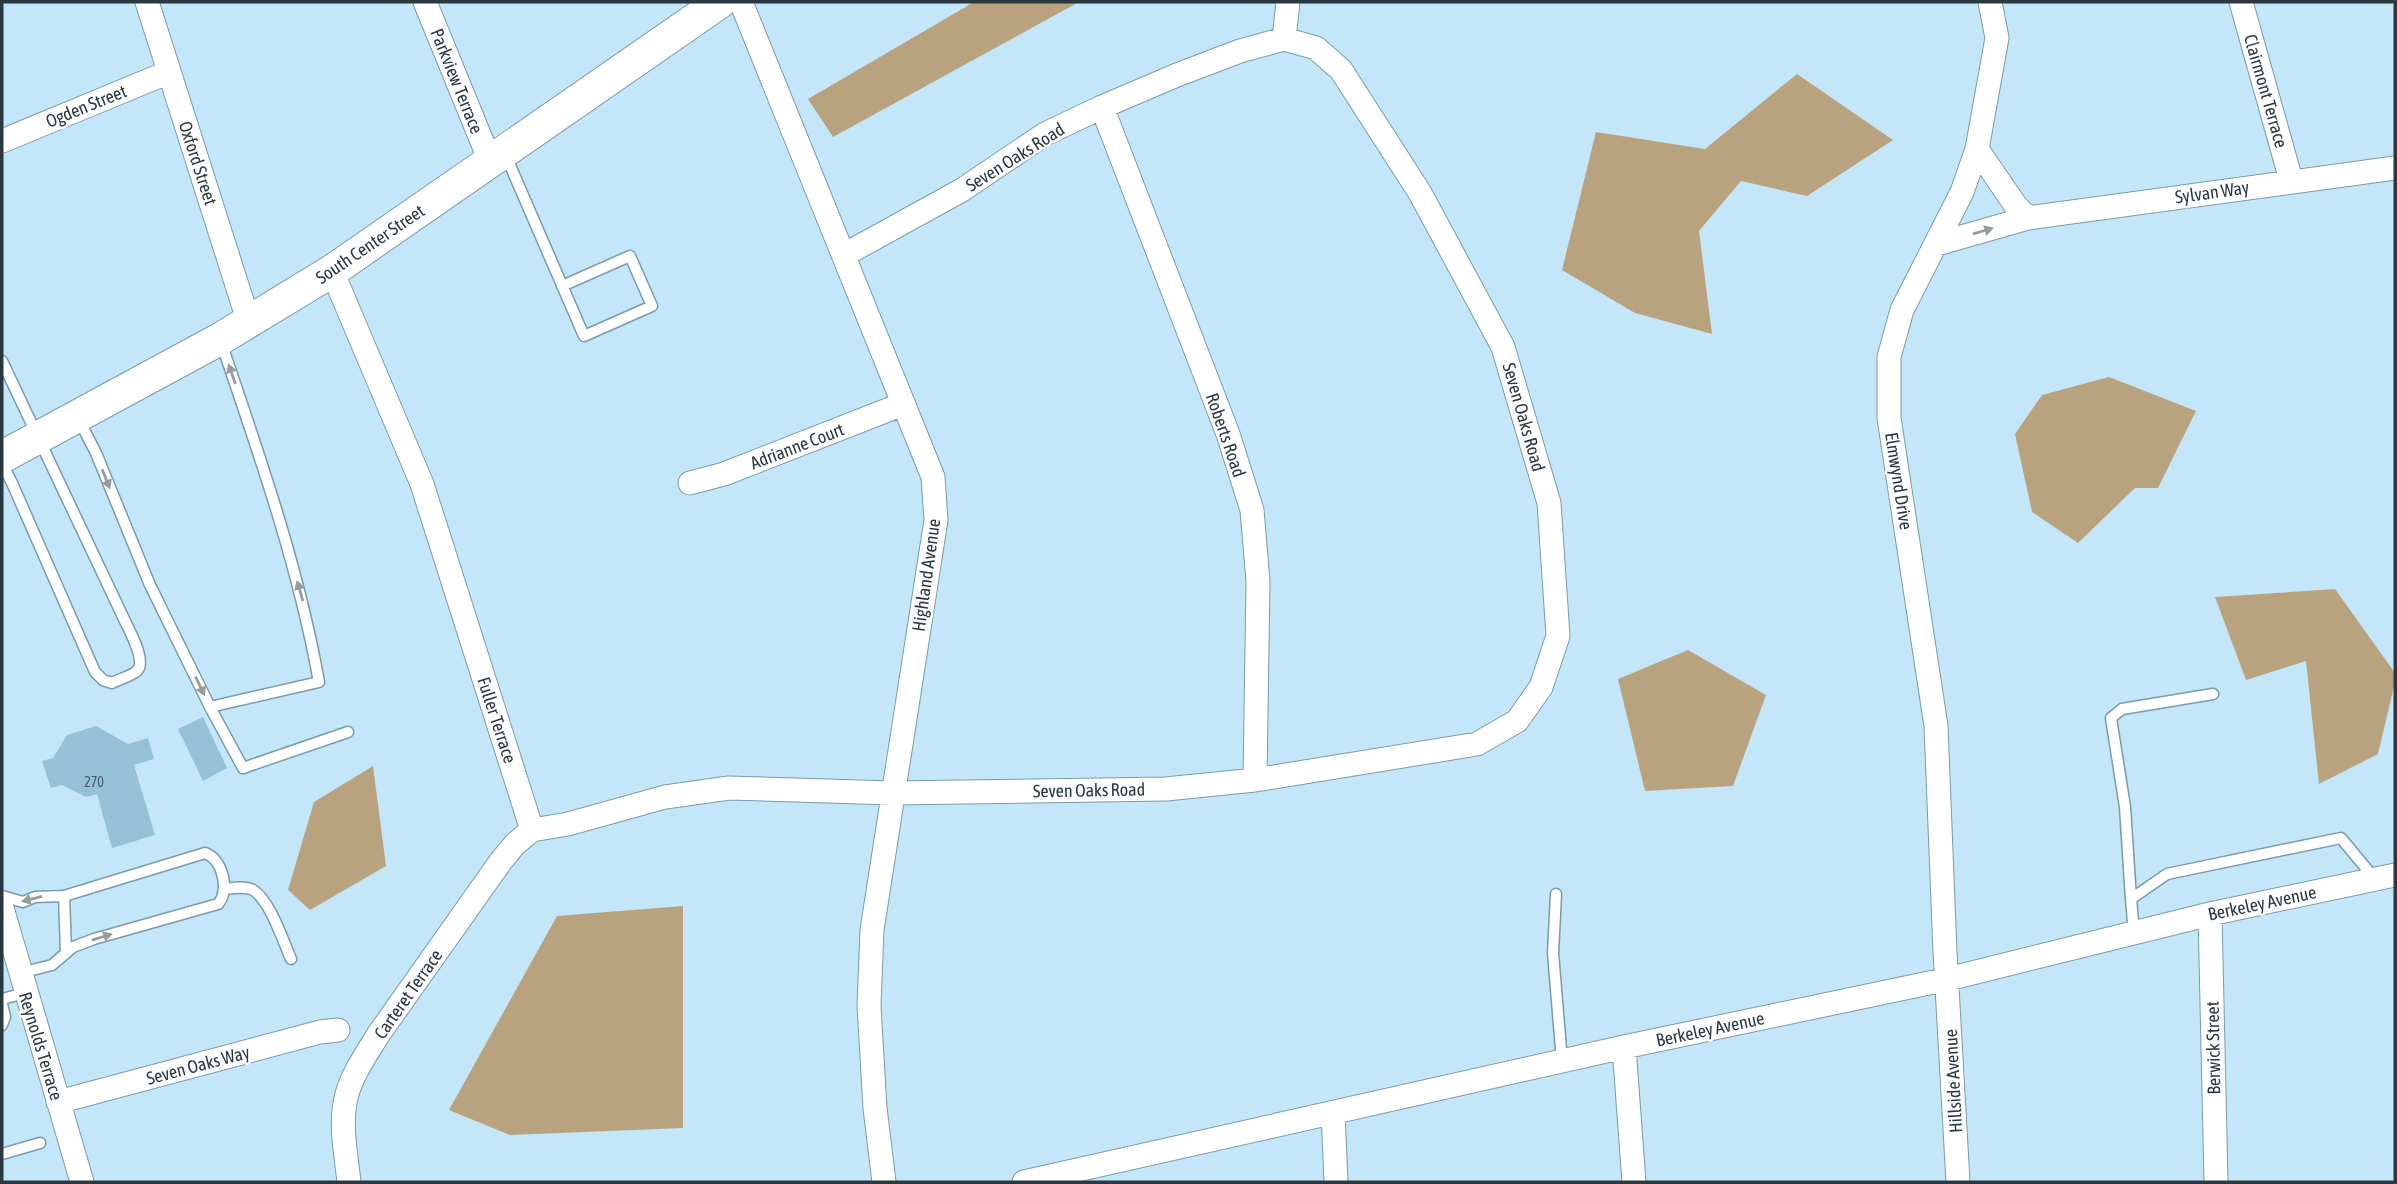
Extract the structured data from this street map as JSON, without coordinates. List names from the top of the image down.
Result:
{
  "streets": {
    "main road": ["South Center Street"],
    "street": [
      "Parkview Terrace",
      "Clairmont Terrace",
      "Ogden Street",
      "Seven Oaks Road",
      "Oxford Street",
      "Sylvan Way",
      "Roberts Road",
      "Adrianne Court",
      "Elmwynd Drive",
      "Highland Avenue",
      "Fuller Terrace",
      "Berkeley Avenue",
      "Carteret Terrace",
      "Reynolds Terrace",
      "Berwick Street",
      "Seven Oaks Way",
      "Hillside Avenue"
    ]
  },
  "crossings": [
    ["Parkview Terrace", "South Center Street"],
    ["Clairmont Terrace", "Sylvan Way"],
    ["Ogden Street", "Oxford Street"],
    ["Seven Oaks Road", "Roberts Road"],
    ["Seven Oaks Road", "Highland Avenue"],
    ["Oxford Street", "South Center Street"],
    ["Sylvan Way", "Elmwynd Drive"],
    ["South Center Street", "Fuller Terrace"],
    ["Adrianne Court", "Highland Avenue"],
    ["Elmwynd Drive", "Berkeley Avenue"],
    ["Elmwynd Drive", "Hillside Avenue"],
    ["Fuller Terrace", "Carteret Terrace"],
    ["Berkeley Avenue", "Berwick Street"],
    ["Berkeley Avenue", "Hillside Avenue"],
    ["Reynolds Terrace", "Seven Oaks Way"]
  ],
  "house_numbers": ["270"]
}
